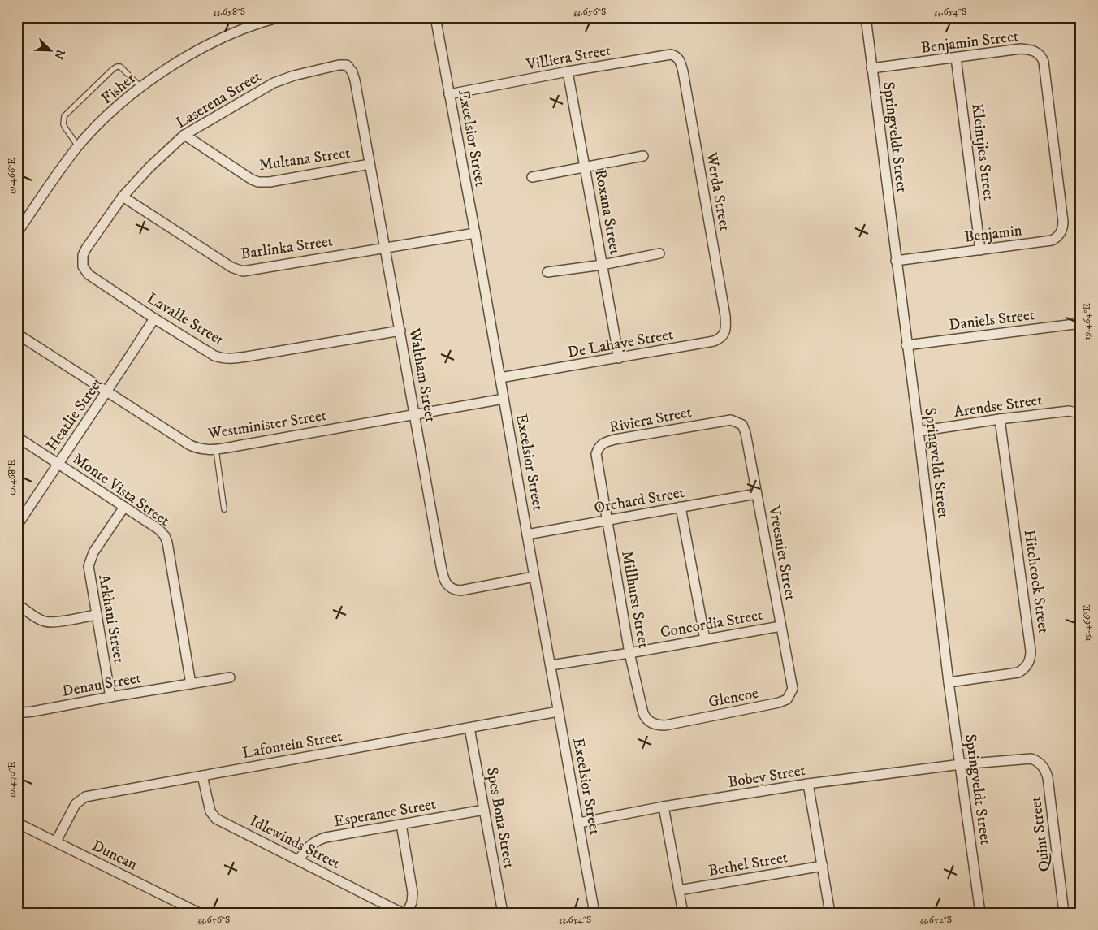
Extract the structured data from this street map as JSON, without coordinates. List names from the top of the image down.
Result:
{
  "streets": {
    "street": [
      "Benjamin Street",
      "Villiera Street",
      "Fisher",
      "Laserena Street",
      "Springveldt Street",
      "Excelsior Street",
      "Kleintjies Street",
      "Multana Street",
      "Werda Street",
      "Roxana Street",
      "Benjamin",
      "Barlinka Street",
      "Lavalle Street",
      "Daniels Street",
      "De Lahaye Street",
      "Waltham Street",
      "Arendse Street",
      "Heatlie Street",
      "Riviera Street",
      "Westminister Street",
      "Monte Vista Street",
      "Orchard Street",
      "Vreesniet Street",
      "Hitchcock Street",
      "Millhurst Street",
      "Arkhani Street",
      "Concordia Street",
      "Denau Street",
      "Glencoe",
      "Lafontein Street",
      "Bobey Street",
      "Esperance Street",
      "Spes Bona Street",
      "Quint Street",
      "Idlewinds Street",
      "Duncan",
      "Bethel Street"
    ]
  },
  "crossings": [
    ["Benjamin Street", "Springveldt Street"],
    ["Benjamin Street", "Kleintjies Street"],
    ["Benjamin Street", "Benjamin"],
    ["Villiera Street", "Excelsior Street"],
    ["Villiera Street", "Werda Street"],
    ["Villiera Street", "Roxana Street"],
    ["Laserena Street", "Multana Street"],
    ["Laserena Street", "Barlinka Street"],
    ["Laserena Street", "Lavalle Street"],
    ["Laserena Street", "Waltham Street"],
    ["Springveldt Street", "Benjamin"],
    ["Springveldt Street", "Daniels Street"],
    ["Springveldt Street", "Arendse Street"],
    ["Springveldt Street", "Hitchcock Street"],
    ["Springveldt Street", "Bobey Street"],
    ["Springveldt Street", "Quint Street"],
    ["Excelsior Street", "Barlinka Street"],
    ["Excelsior Street", "De Lahaye Street"],
    ["Excelsior Street", "Waltham Street"],
    ["Excelsior Street", "Westminister Street"],
    ["Excelsior Street", "Orchard Street"],
    ["Excelsior Street", "Concordia Street"],
    ["Excelsior Street", "Lafontein Street"],
    ["Excelsior Street", "Bobey Street"],
    ["Kleintjies Street", "Benjamin"],
    ["Multana Street", "Waltham Street"],
    ["Werda Street", "De Lahaye Street"],
    ["Roxana Street", "De Lahaye Street"],
    ["Barlinka Street", "Waltham Street"],
    ["Lavalle Street", "Waltham Street"],
    ["Lavalle Street", "Heatlie Street"],
    ["Waltham Street", "Westminister Street"],
    ["Arendse Street", "Hitchcock Street"],
    ["Heatlie Street", "Westminister Street"],
    ["Heatlie Street", "Monte Vista Street"],
    ["Riviera Street", "Vreesniet Street"],
    ["Riviera Street", "Millhurst Street"],
    ["Monte Vista Street", "Arkhani Street"],
    ["Monte Vista Street", "Denau Street"],
    ["Orchard Street", "Vreesniet Street"],
    ["Orchard Street", "Millhurst Street"],
    ["Vreesniet Street", "Concordia Street"],
    ["Vreesniet Street", "Glencoe"],
    ["Millhurst Street", "Concordia Street"],
    ["Millhurst Street", "Glencoe"],
    ["Arkhani Street", "Denau Street"],
    ["Lafontein Street", "Spes Bona Street"],
    ["Lafontein Street", "Idlewinds Street"],
    ["Lafontein Street", "Duncan"],
    ["Bobey Street", "Quint Street"],
    ["Esperance Street", "Spes Bona Street"],
    ["Esperance Street", "Idlewinds Street"]
  ],
  "north": "bottom right",
  "coordinates": [
    "33.658°S",
    "33.656°S",
    "33.654°S",
    "19.466°E",
    "19.464°E",
    "19.468°E",
    "19.470°E",
    "33.652°S"
  ]
}
